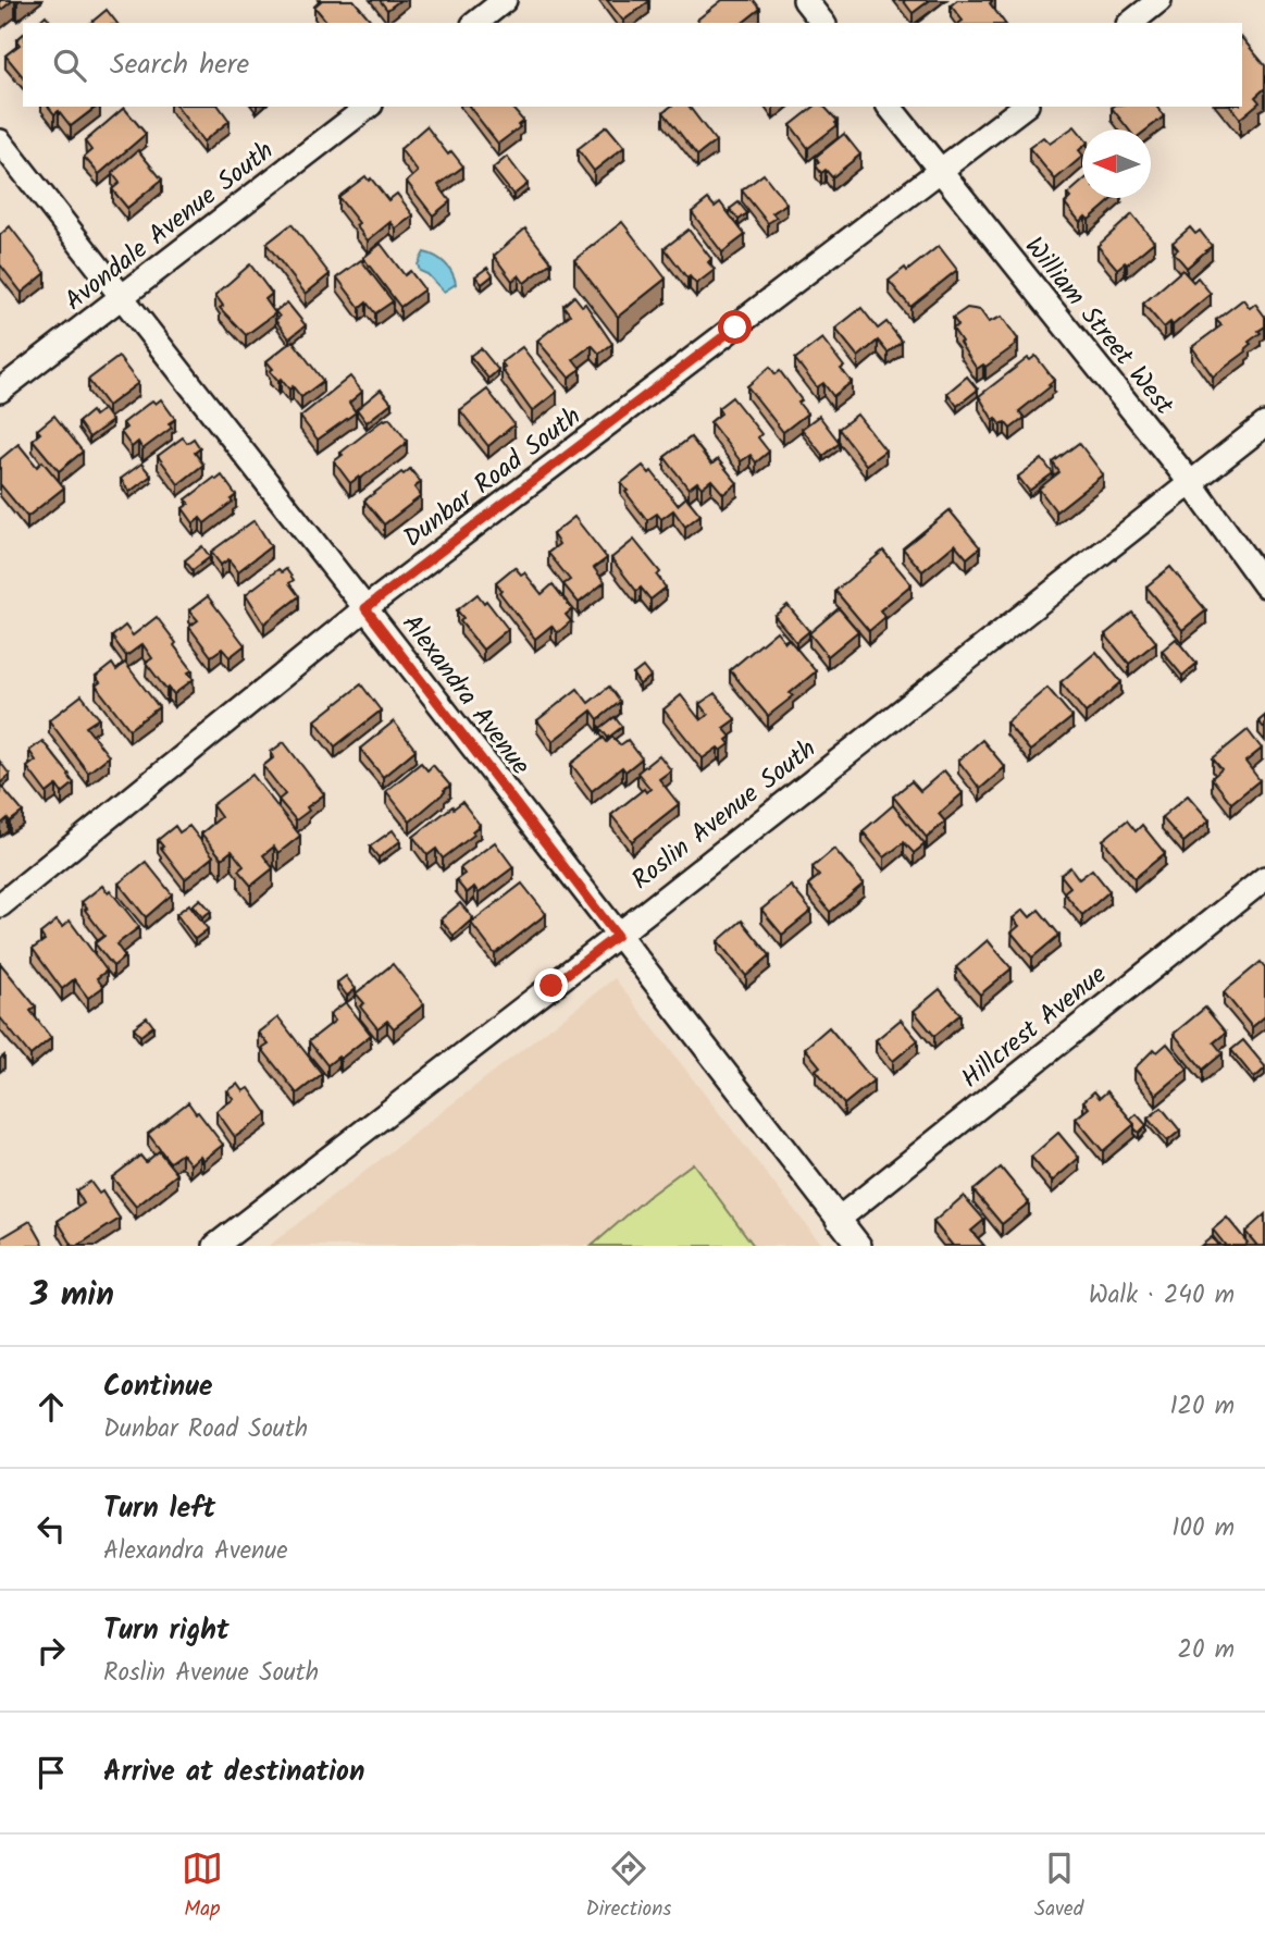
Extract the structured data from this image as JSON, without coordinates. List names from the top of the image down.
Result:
{
  "streets": {
    "street": [
      "Avondale Avenue South",
      "William Street West",
      "Dunbar Road South",
      "Alexandra Avenue",
      "Roslin Avenue South",
      "Hillcrest Avenue"
    ]
  },
  "crossings": [
    ["Avondale Avenue South", "Alexandra Avenue"],
    ["William Street West", "Dunbar Road South"],
    ["William Street West", "Roslin Avenue South"],
    ["Dunbar Road South", "Alexandra Avenue"],
    ["Alexandra Avenue", "Roslin Avenue South"],
    ["Alexandra Avenue", "Hillcrest Avenue"]
  ],
  "north": "left",
  "page": {
    "search": "Search here",
    "heading": ["3 min", "Walk · 240 m"],
    "list": [
      ["Continue", "Dunbar Road South", "120 m"],
      ["Turn left", "Alexandra Avenue", "100 m"],
      ["Turn right", "Roslin Avenue South", "20 m"],
      "Arrive at destination"
    ],
    "nav": ["Map", "Directions", "Saved"]
  }
}
